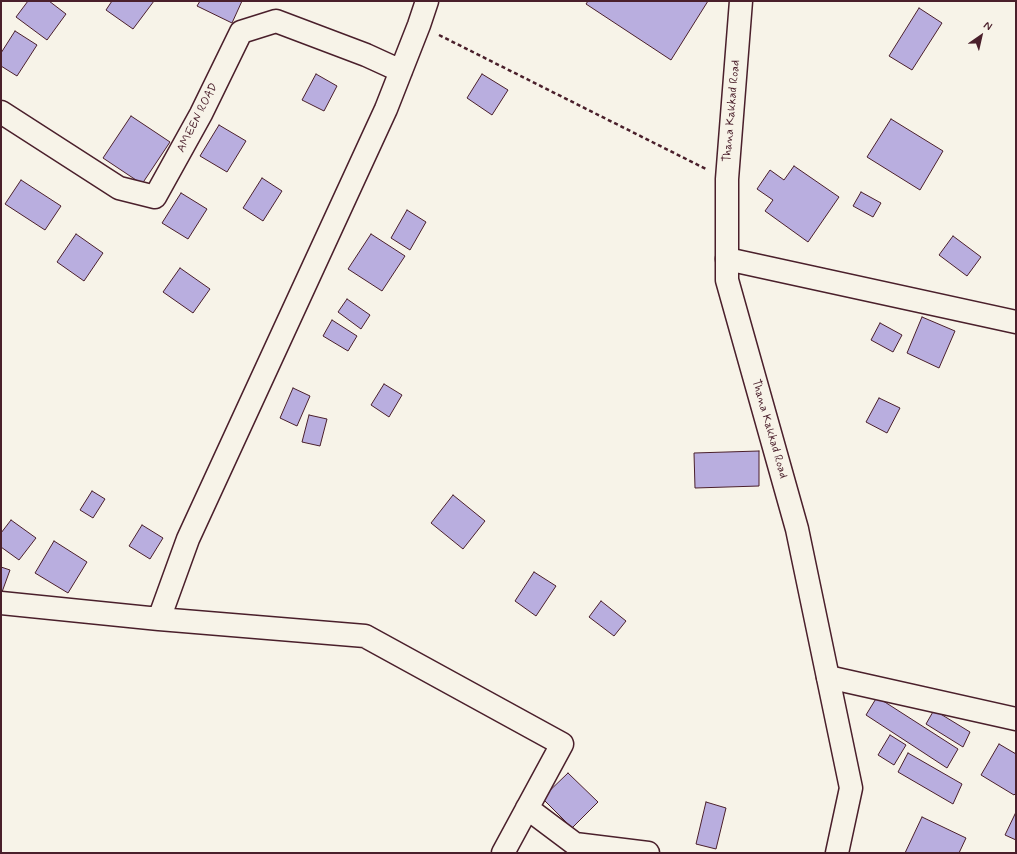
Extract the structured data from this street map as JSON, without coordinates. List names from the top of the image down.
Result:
{
  "streets": {
    "street": ["Thana Kakkad Road", "AMEEN ROAD"]
  },
  "north": "top right"
}
